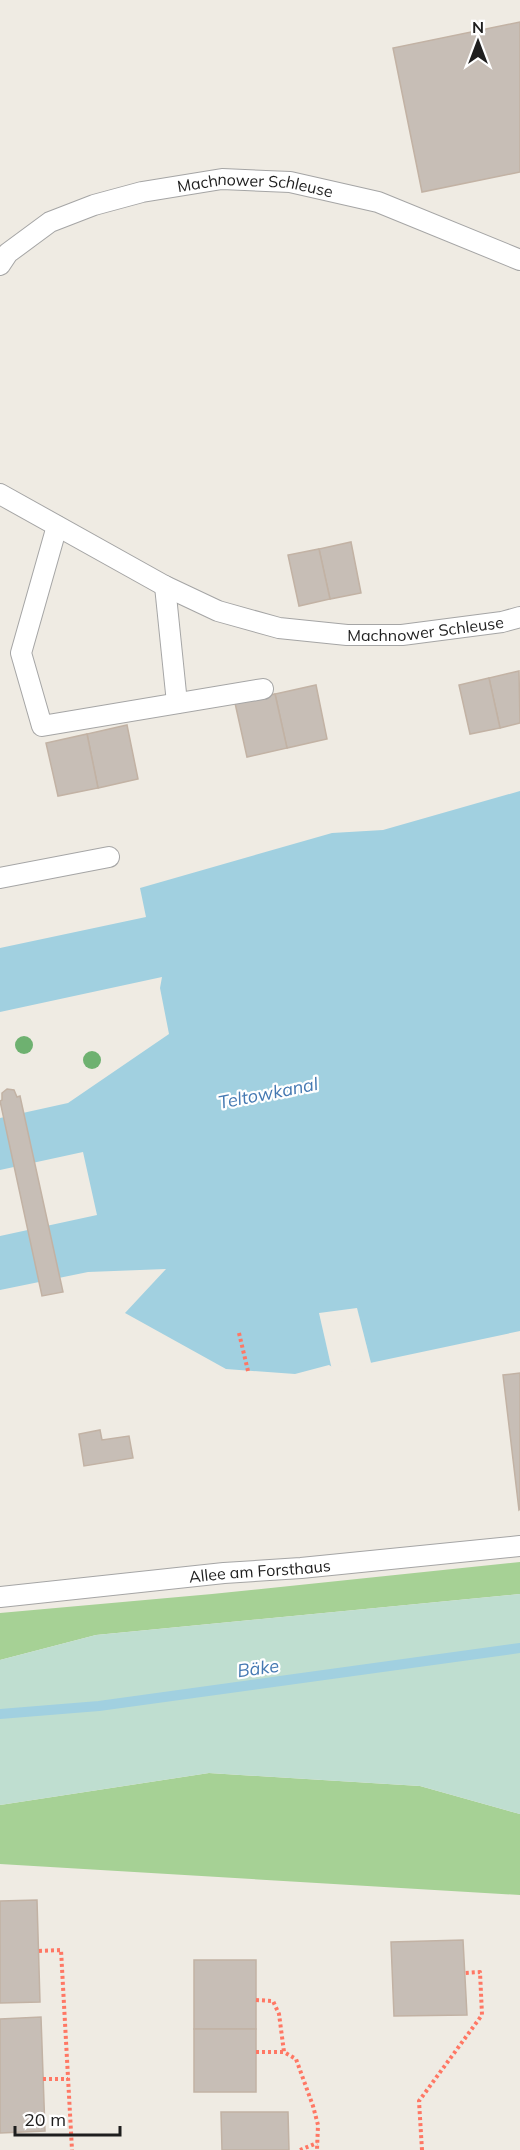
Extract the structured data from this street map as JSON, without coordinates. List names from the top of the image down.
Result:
{
  "streets": {
    "lane": ["Machnower Schleuse", "Allee am Forsthaus"]
  },
  "water": ["Teltowkanal", "Bäke"],
  "scale_bar": "20 m",
  "north": "top"
}
